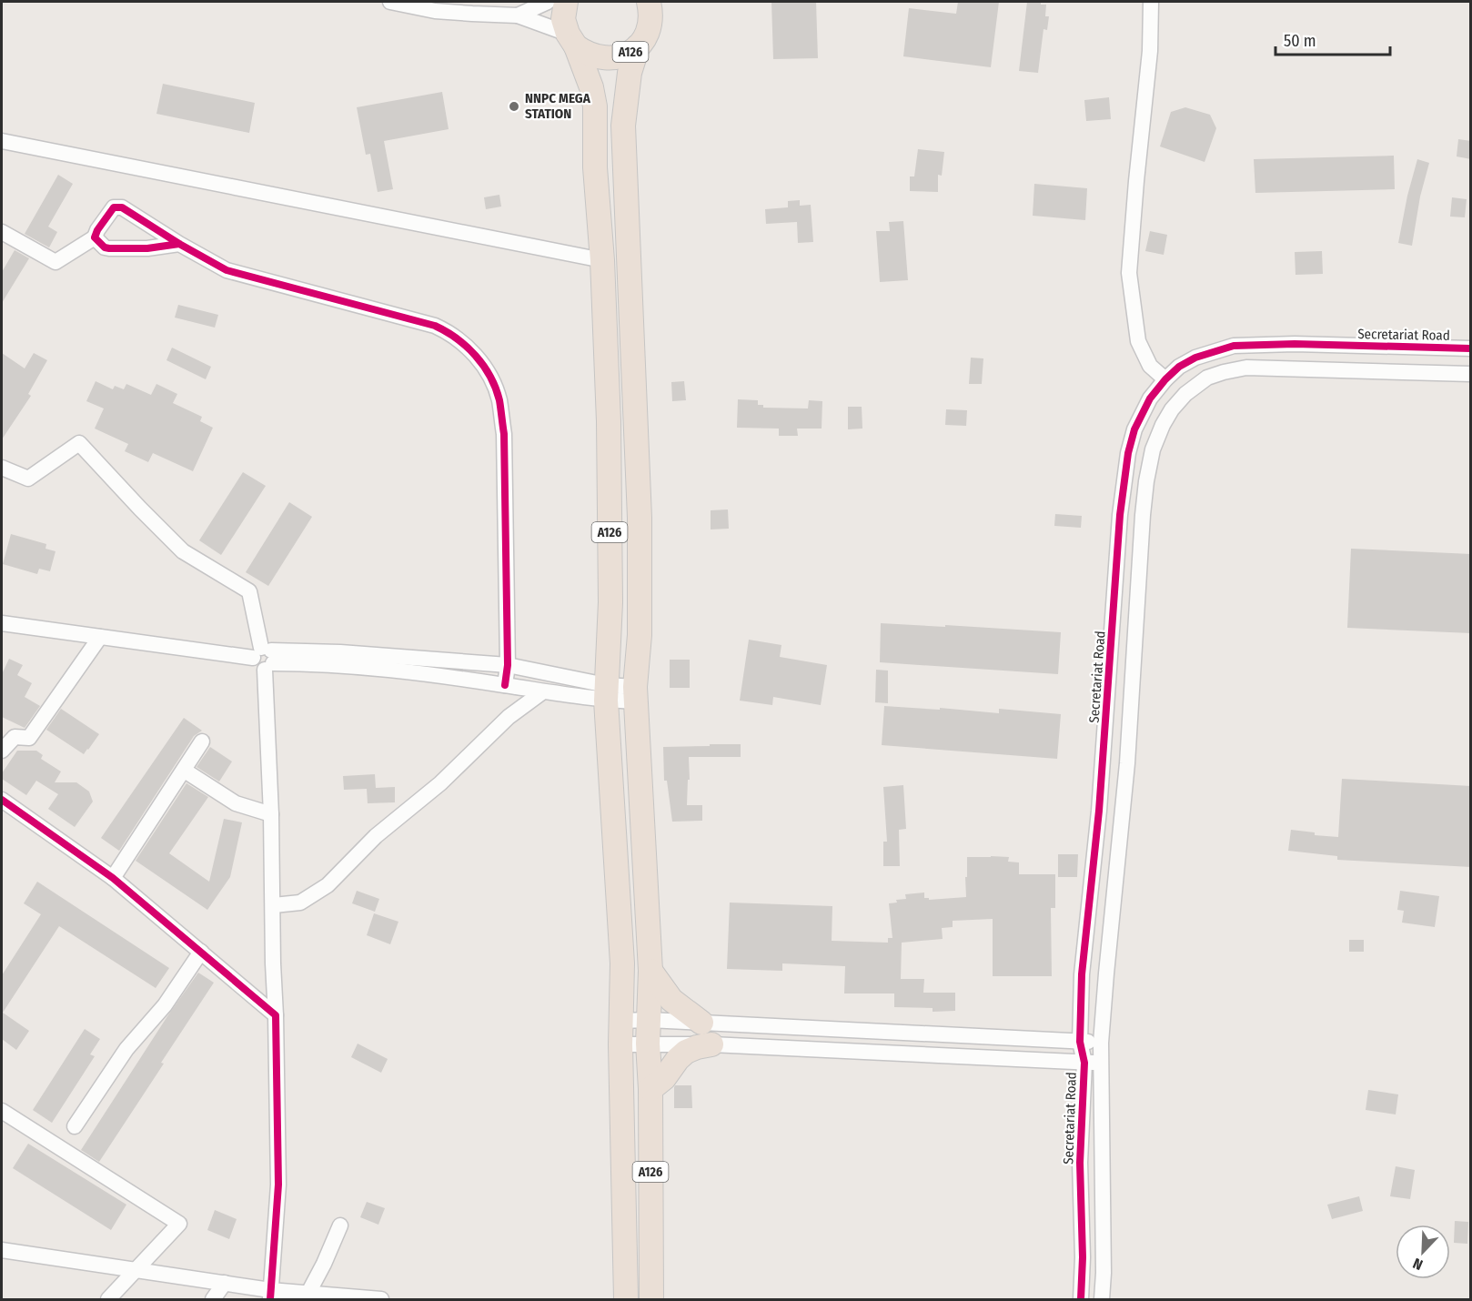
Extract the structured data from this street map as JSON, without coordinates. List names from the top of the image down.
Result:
{
  "streets": {
    "highway": ["A126"],
    "street": ["Secretariat Road"]
  },
  "crossings": [
    ["A126", "Secretariat Road"]
  ],
  "places": ["NNPC MEGA STATION"],
  "scale_bar": "50 m",
  "north": "bottom left"
}
